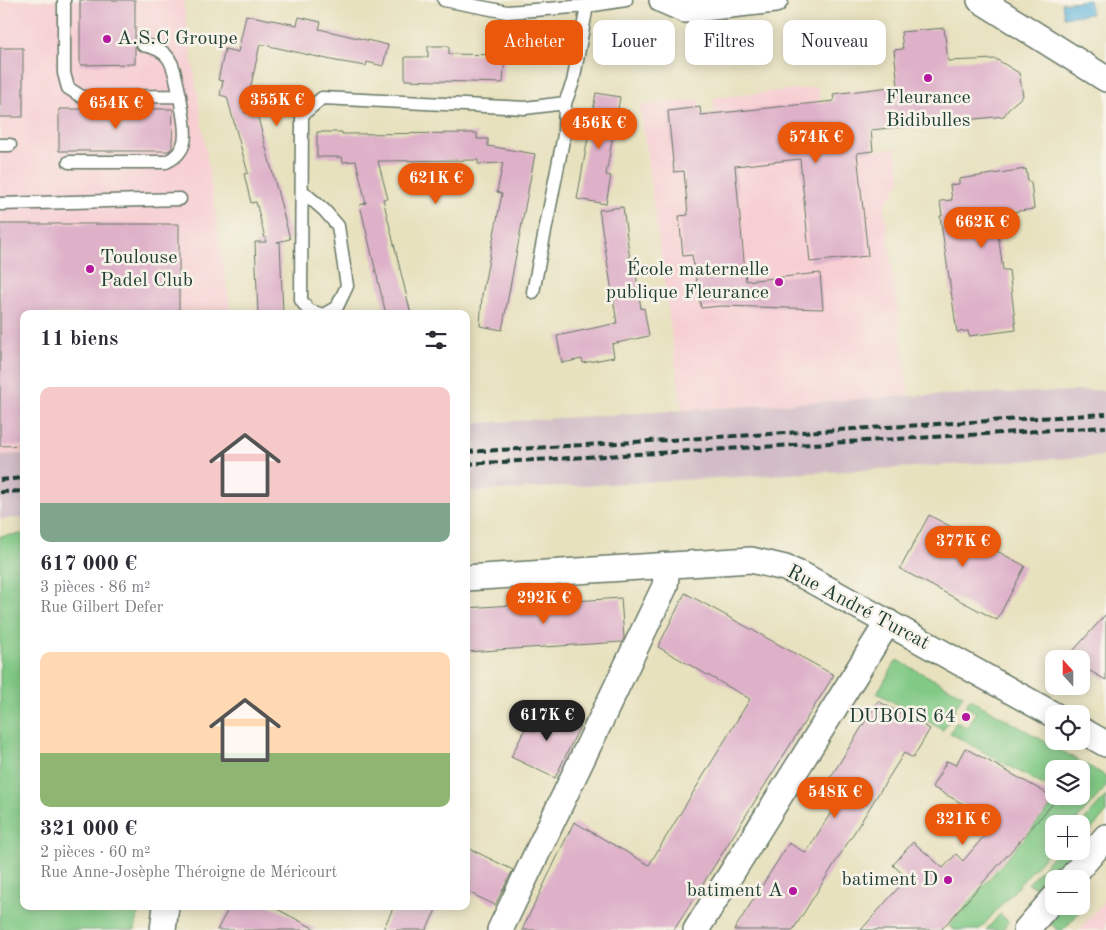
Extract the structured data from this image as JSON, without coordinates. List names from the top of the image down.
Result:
{
  "streets": {
    "street": ["Rue André Turcat"]
  },
  "places": [
    "A.S.C Groupe",
    "Fleurance Bidibulles",
    "Toulouse Padel Club",
    "École maternelle publique Fleurance",
    "DUBOIS 64",
    "batiment D",
    "batiment A"
  ],
  "north": "top",
  "page": {
    "chip": [
      "Acheter",
      "Louer",
      "Filtres",
      "Nouveau"
    ],
    "price": [
      "355K €",
      "654K €",
      "456K €",
      "574K €",
      "621K €",
      "662K €",
      "377K €",
      "292K €",
      "617K €",
      "548K €",
      "321K €"
    ],
    "heading": "11 biens",
    "list": [
      {
        "name": "617 000 €",
        "note": "3 pièces · 86 m² · Rue Gilbert Defer"
      },
      {
        "name": "321 000 €",
        "note": "2 pièces · 60 m² · Rue Anne-Josèphe Théroigne de Méricourt"
      }
    ],
    "map_buttons": ["+", "−"]
  }
}
